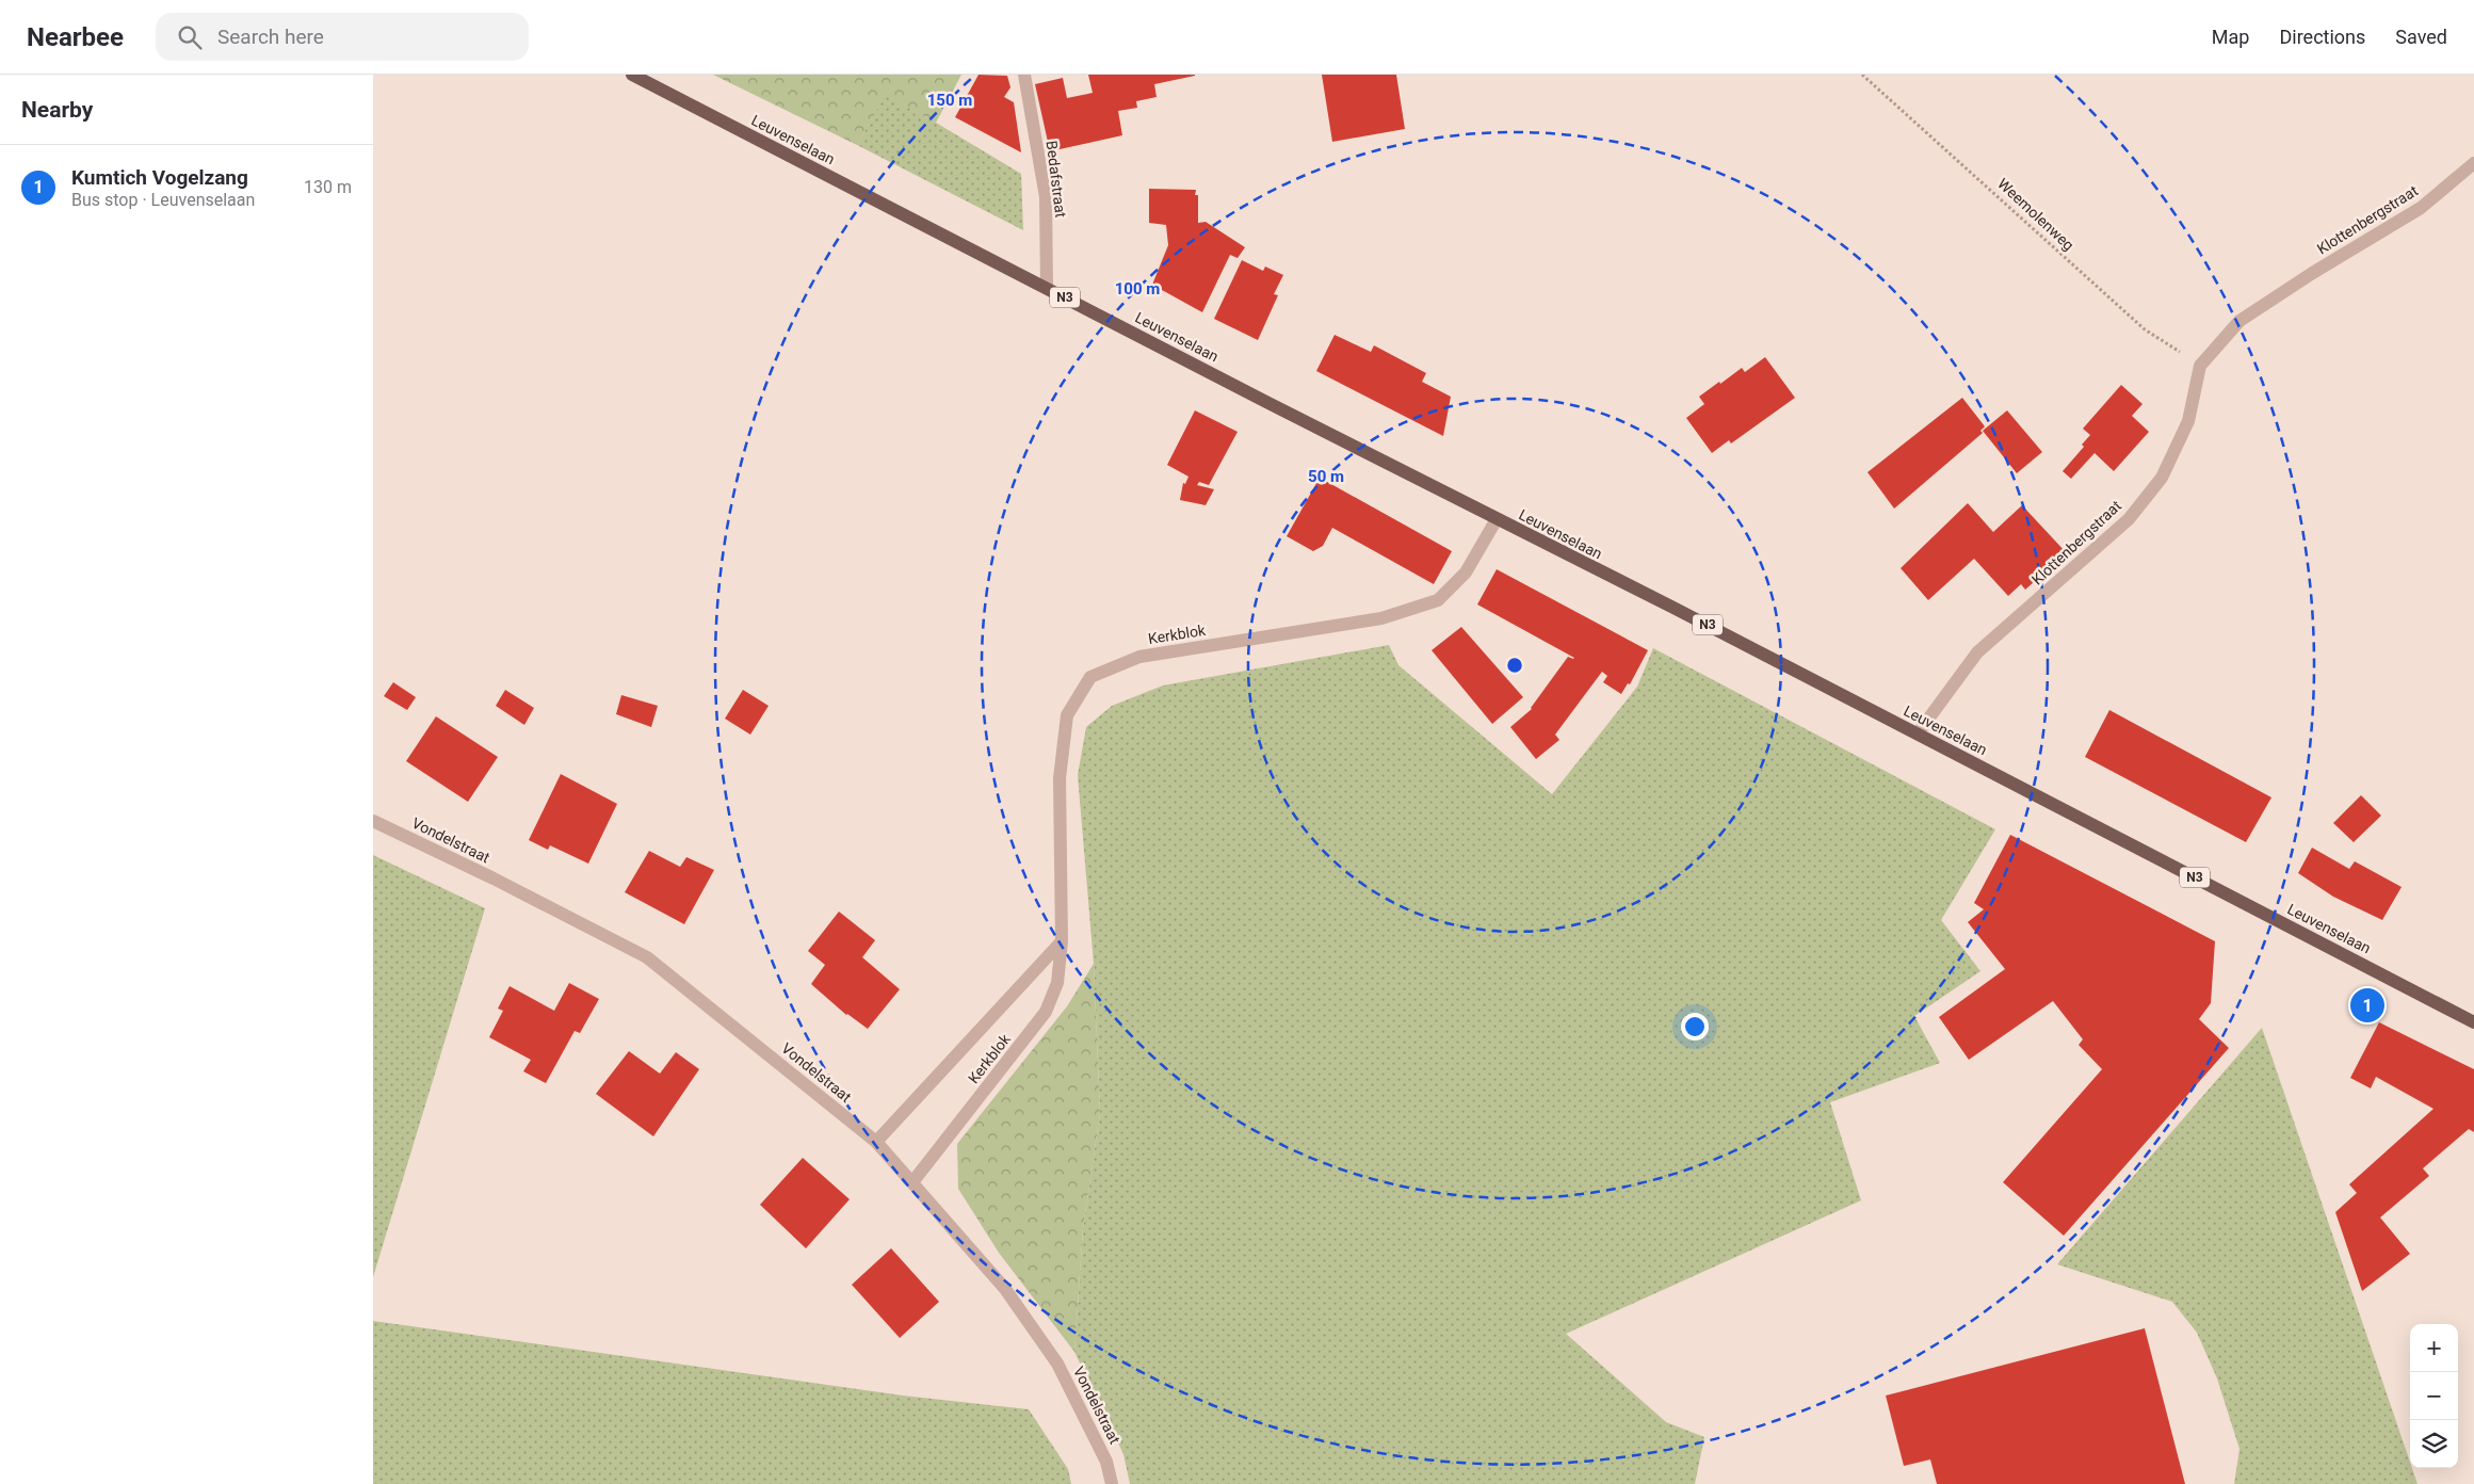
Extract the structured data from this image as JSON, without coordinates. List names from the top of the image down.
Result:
{
  "streets": {
    "main road": ["Leuvenselaan", "N3"],
    "street": [
      "Bedafstraat",
      "Klottenbergstraat",
      "Kerkblok",
      "Vondelstraat"
    ],
    "path": ["Weemolenweg"]
  },
  "crossings": [
    ["Leuvenselaan", "Bedafstraat"],
    ["Leuvenselaan", "Klottenbergstraat"],
    ["Leuvenselaan", "Kerkblok"],
    ["Weemolenweg", "Klottenbergstraat"],
    ["Kerkblok", "Vondelstraat"]
  ],
  "page": {
    "header": "Nearbee",
    "search": "Search here",
    "nav": ["Map", "Directions", "Saved"],
    "heading": "Nearby",
    "list": [
      {
        "mark": "1",
        "name": "Kumtich Vogelzang",
        "note": "Bus stop · Leuvenselaan",
        "value": "130 m"
      }
    ],
    "pins": "1",
    "map_buttons": ["+", "−"]
  },
  "rings": ["150 m", "100 m", "50 m"]
}
